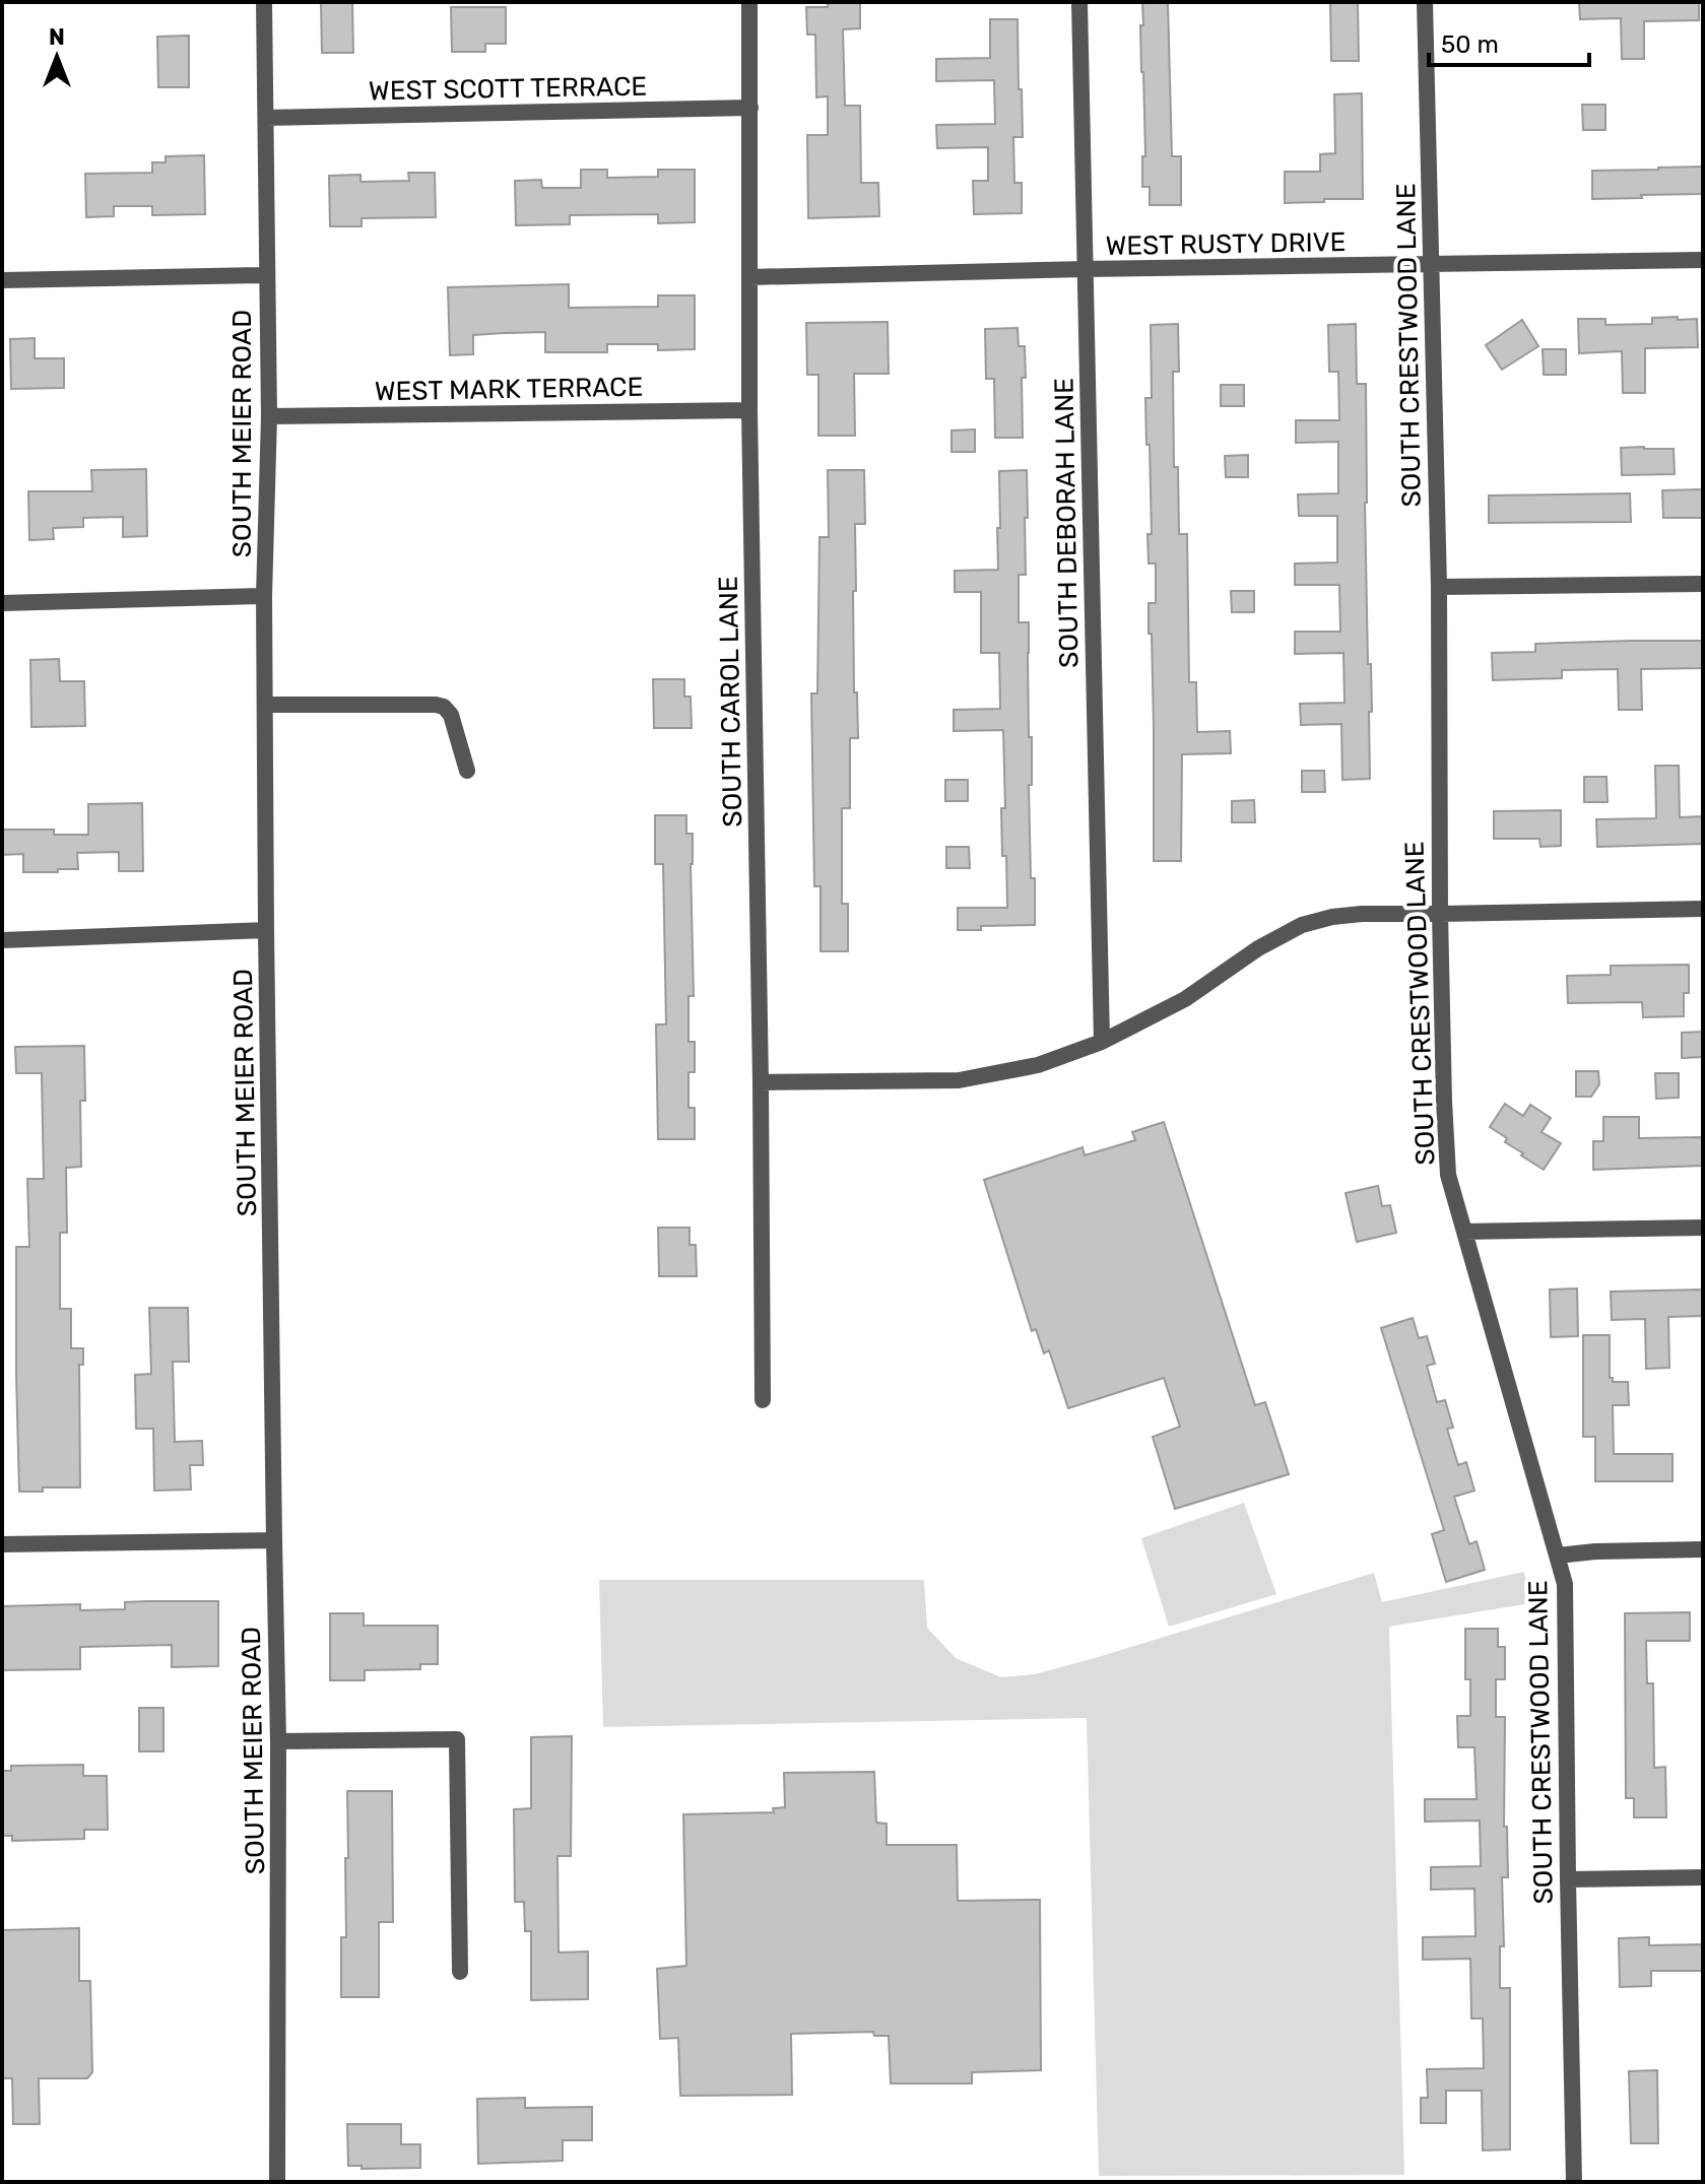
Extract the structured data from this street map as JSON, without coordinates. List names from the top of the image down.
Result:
{
  "streets": {
    "street": [
      "WEST SCOTT TERRACE",
      "WEST RUSTY DRIVE",
      "SOUTH CRESTWOOD LANE",
      "WEST MARK TERRACE",
      "SOUTH MEIER ROAD",
      "SOUTH DEBORAH LANE",
      "SOUTH CAROL LANE"
    ]
  },
  "crossings": [
    ["WEST SCOTT TERRACE", "SOUTH MEIER ROAD"],
    ["WEST SCOTT TERRACE", "SOUTH CAROL LANE"],
    ["WEST RUSTY DRIVE", "SOUTH CRESTWOOD LANE"],
    ["WEST RUSTY DRIVE", "SOUTH DEBORAH LANE"],
    ["WEST RUSTY DRIVE", "SOUTH CAROL LANE"],
    ["WEST MARK TERRACE", "SOUTH MEIER ROAD"],
    ["WEST MARK TERRACE", "SOUTH CAROL LANE"]
  ],
  "scale_bar": "50 m",
  "north": "top"
}
